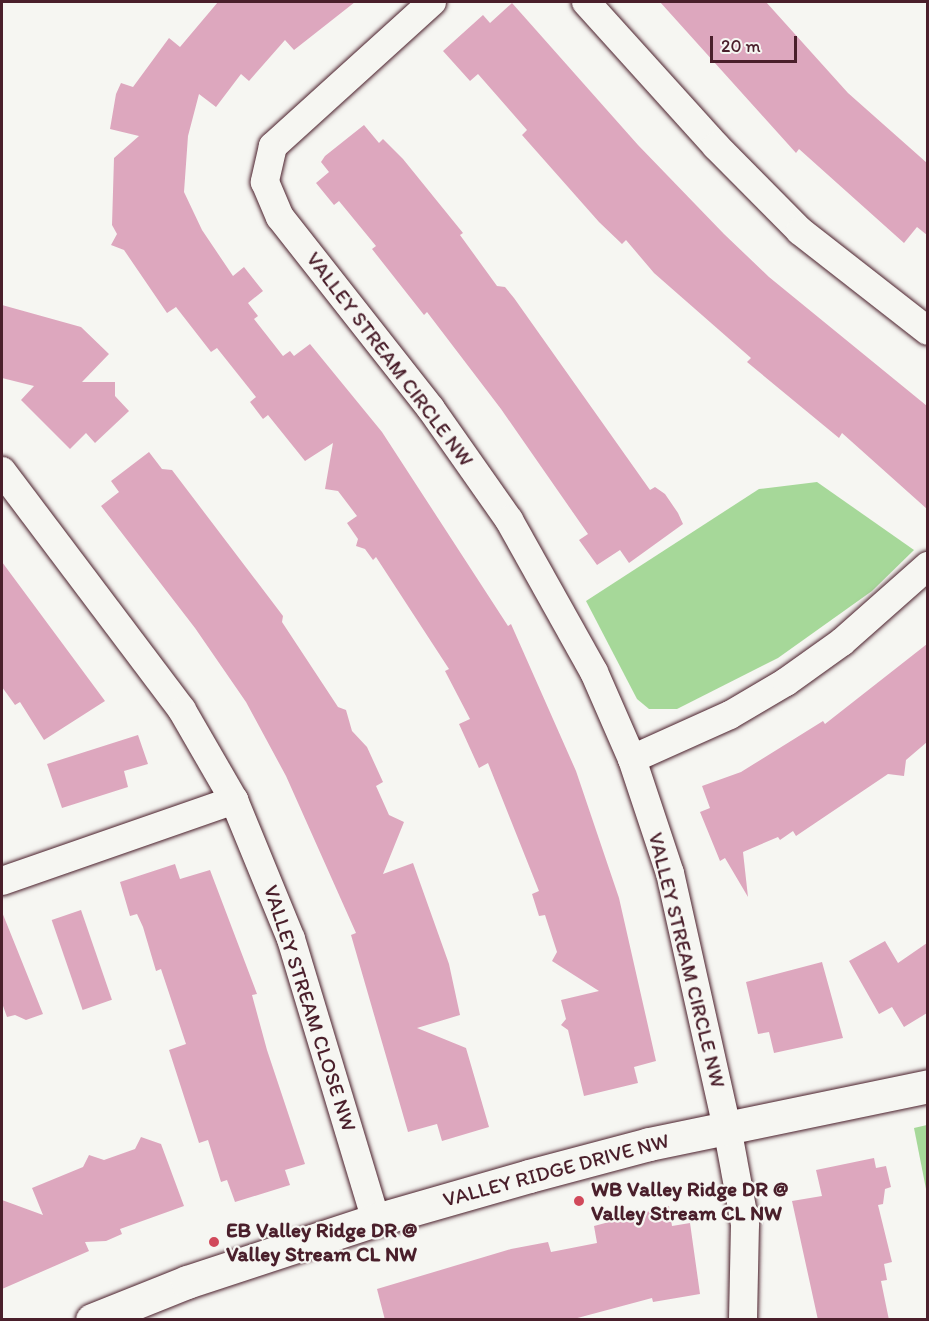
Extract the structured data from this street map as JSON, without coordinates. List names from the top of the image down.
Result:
{
  "streets": {
    "street": ["VALLEY STREAM CIRCLE NW", "VALLEY STREAM CLOSE NW", "VALLEY RIDGE DRIVE NW"]
  },
  "crossings": [
    ["VALLEY STREAM CIRCLE NW", "VALLEY RIDGE DRIVE NW"],
    ["VALLEY STREAM CLOSE NW", "VALLEY RIDGE DRIVE NW"]
  ],
  "places": ["WB Valley Ridge DR @ Valley Stream CL NW", "EB Valley Ridge DR @ Valley Stream CL NW"],
  "scale_bar": "20 m"
}
